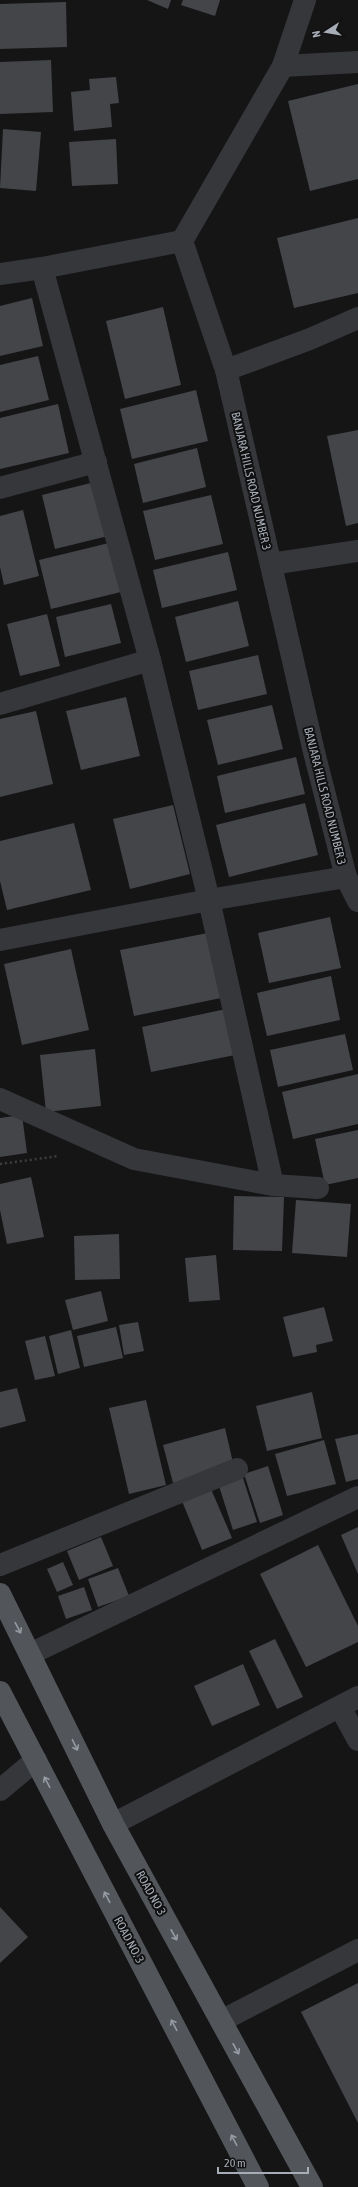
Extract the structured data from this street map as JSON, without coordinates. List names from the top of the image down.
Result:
{
  "streets": {
    "main road": ["ROAD NO 3", "ROAD NO. 3"],
    "street": ["BANJARA HILLS ROAD NUMBER 3"]
  },
  "one_way": ["ROAD NO 3", "ROAD NO. 3"],
  "scale_bar": "20 m",
  "north": "left"
}
